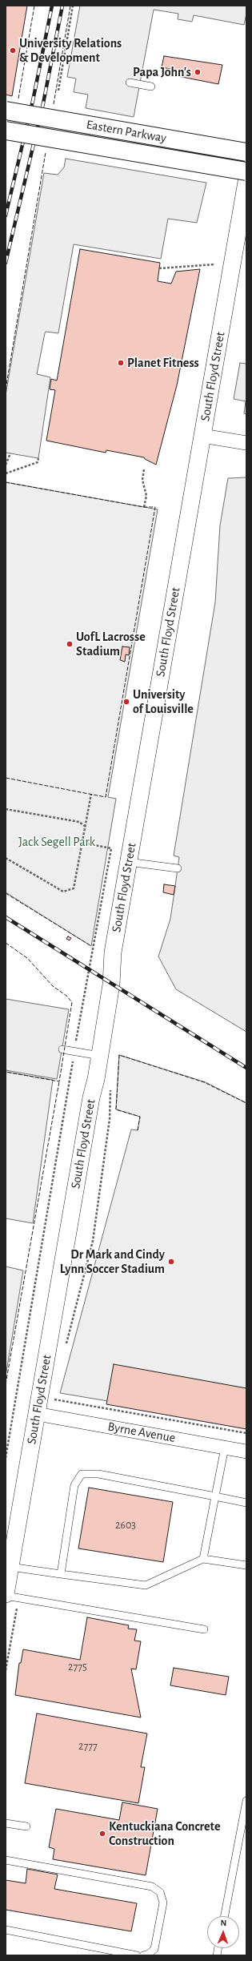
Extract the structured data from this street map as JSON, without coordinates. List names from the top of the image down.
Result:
{
  "streets": {
    "main road": ["Eastern Parkway"],
    "street": ["South Floyd Street", "Byrne Avenue"]
  },
  "crossings": [
    ["South Floyd Street", "Byrne Avenue"]
  ],
  "parks": ["Jack Segell Park"],
  "places": [
    "University Relations & Development",
    "Papa John's",
    "Planet Fitness",
    "UofL Lacrosse Stadium",
    "University of Louisville",
    "Dr Mark and Cindy Lynn Soccer Stadium",
    "Kentuckiana Concrete Construction"
  ],
  "house_numbers": ["2603", "2775", "2777"],
  "north": "top"
}
